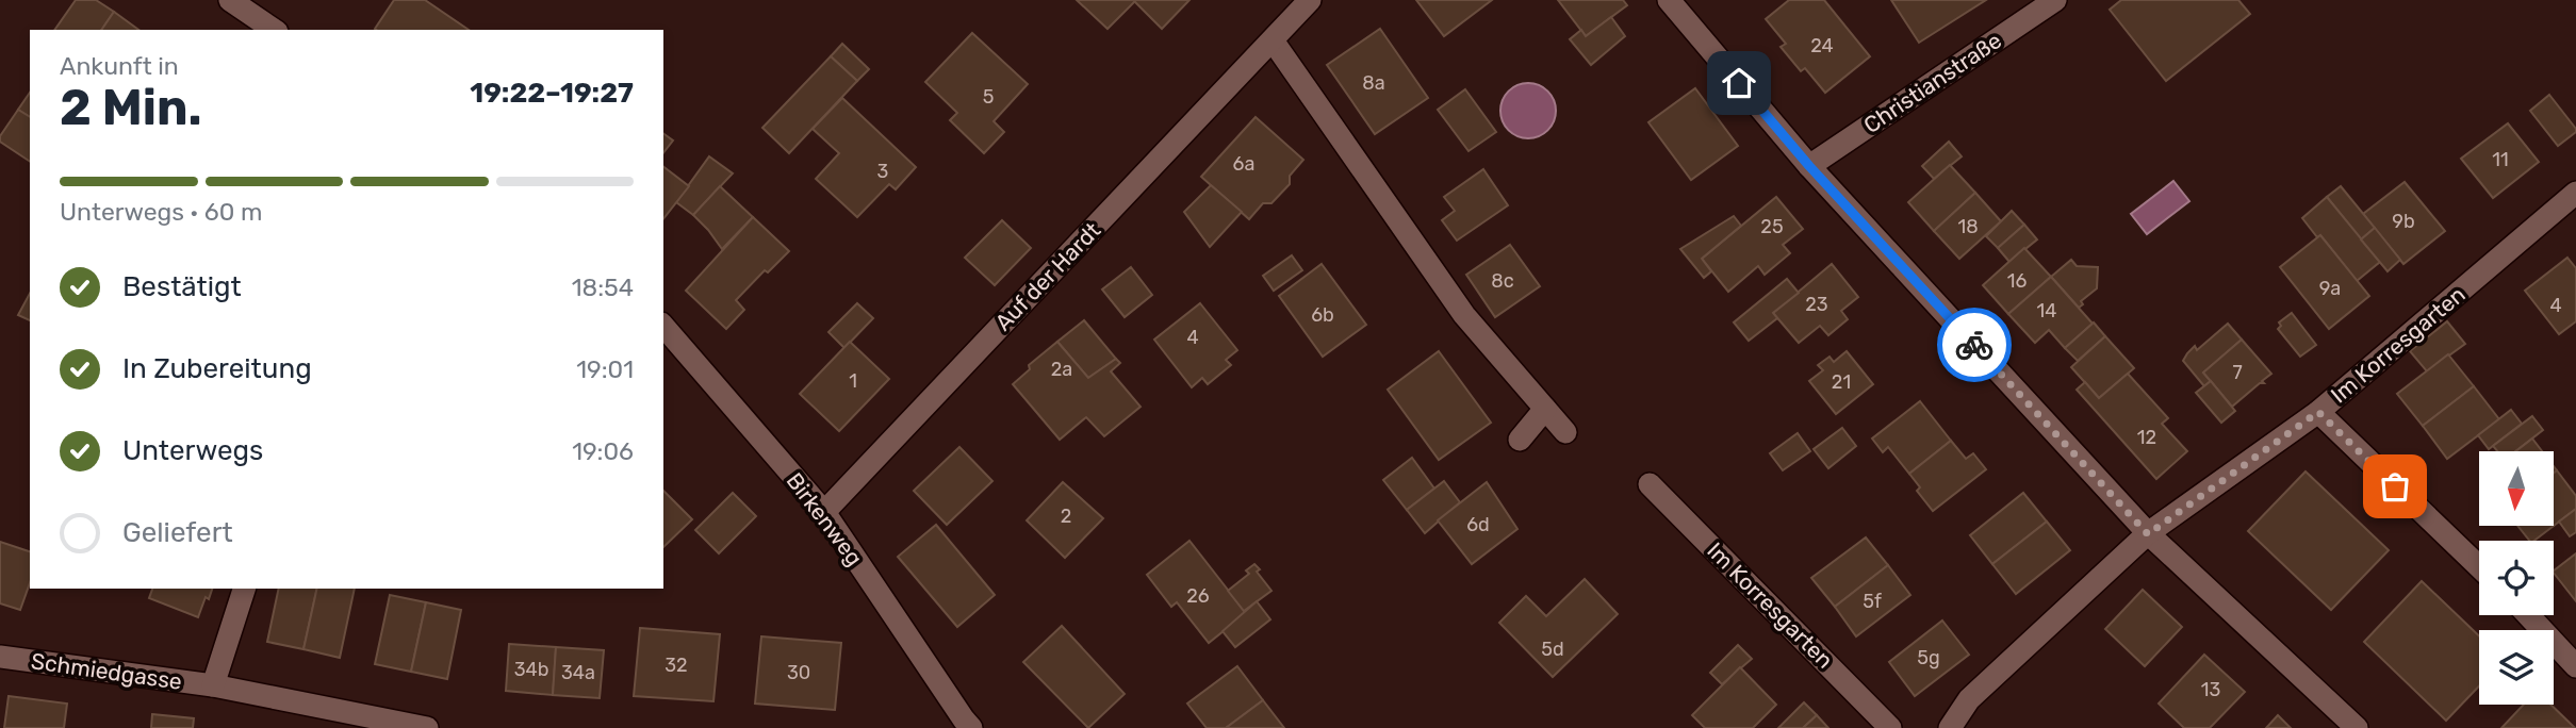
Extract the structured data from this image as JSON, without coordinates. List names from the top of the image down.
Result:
{
  "streets": {
    "street": [
      "Christianstraße",
      "Auf der Hardt",
      "Im Korresgarten",
      "Birkenweg",
      "Schmiedgasse"
    ]
  },
  "crossings": [
    ["Auf der Hardt", "Birkenweg"]
  ],
  "house_numbers": [
    "24",
    "8a",
    "5",
    "11",
    "6a",
    "3",
    "9b",
    "25",
    "18",
    "8c",
    "16",
    "9a",
    "23",
    "4",
    "14",
    "6b",
    "4",
    "2a",
    "7",
    "1",
    "21",
    "12",
    "2",
    "6d",
    "26",
    "5f",
    "5d",
    "5g",
    "32",
    "34b",
    "34a",
    "30",
    "13"
  ],
  "north": "bottom",
  "page": {
    "heading": ["2 Min.", "Ankunft in", "19:22–19:27"],
    "bar": "Unterwegs · 60 m",
    "list": [
      ["Bestätigt", "18:54"],
      ["In Zubereitung", "19:01"],
      ["Unterwegs", "19:06"],
      "Geliefert"
    ]
  }
}
